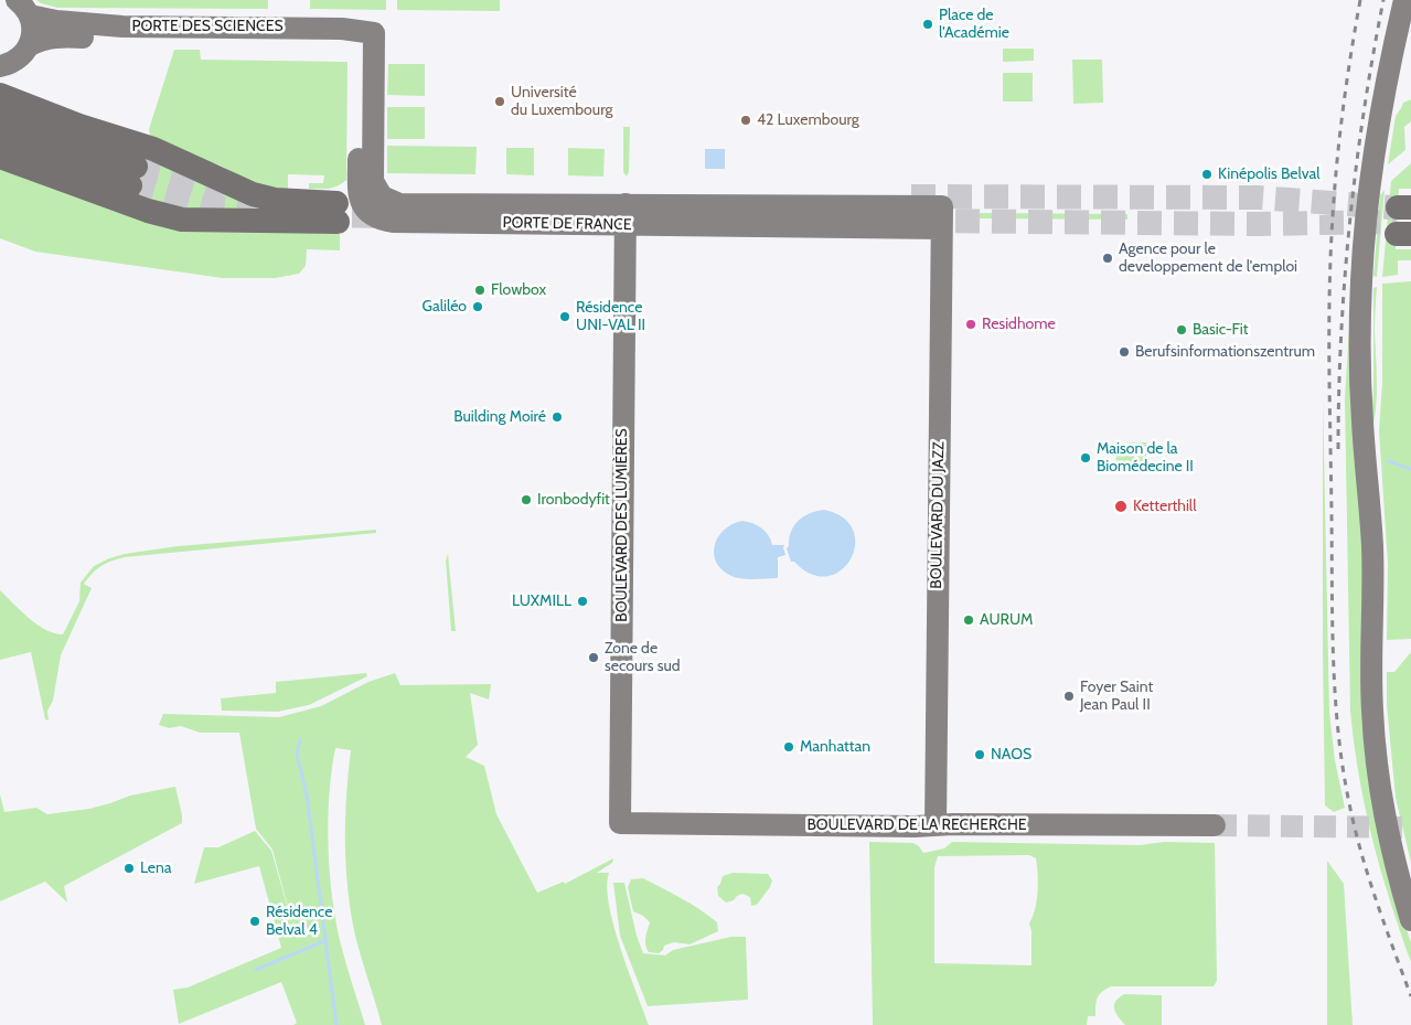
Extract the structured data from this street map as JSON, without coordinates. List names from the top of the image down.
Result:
{
  "streets": {
    "main road": [
      "PORTE DES SCIENCES",
      "PORTE DE FRANCE",
      "BOULEVARD DU JAZZ",
      "BOULEVARD DES LUMIÈRES",
      "BOULEVARD DE LA RECHERCHE"
    ]
  },
  "crossings": [
    ["PORTE DE FRANCE", "BOULEVARD DU JAZZ"],
    ["PORTE DE FRANCE", "BOULEVARD DES LUMIÈRES"],
    ["BOULEVARD DU JAZZ", "BOULEVARD DE LA RECHERCHE"],
    ["BOULEVARD DES LUMIÈRES", "BOULEVARD DE LA RECHERCHE"]
  ],
  "places": [
    "Place de l'Académie",
    "Université du Luxembourg",
    "42 Luxembourg",
    "Kinépolis Belval",
    "Agence pour le developpement de l'emploi",
    "Flowbox",
    "Galiléo",
    "Résidence UNI-VAL II",
    "Residhome",
    "Basic-Fit",
    "Berufsinformationszentrum",
    "Building Moiré",
    "Maison de la Biomédecine II",
    "Ironbodyfit",
    "Ketterthill",
    "LUXMILL",
    "AURUM",
    "Zone de secours sud",
    "Foyer Saint Jean Paul II",
    "Manhattan",
    "NAOS",
    "Lena",
    "Résidence Belval 4"
  ]
}
